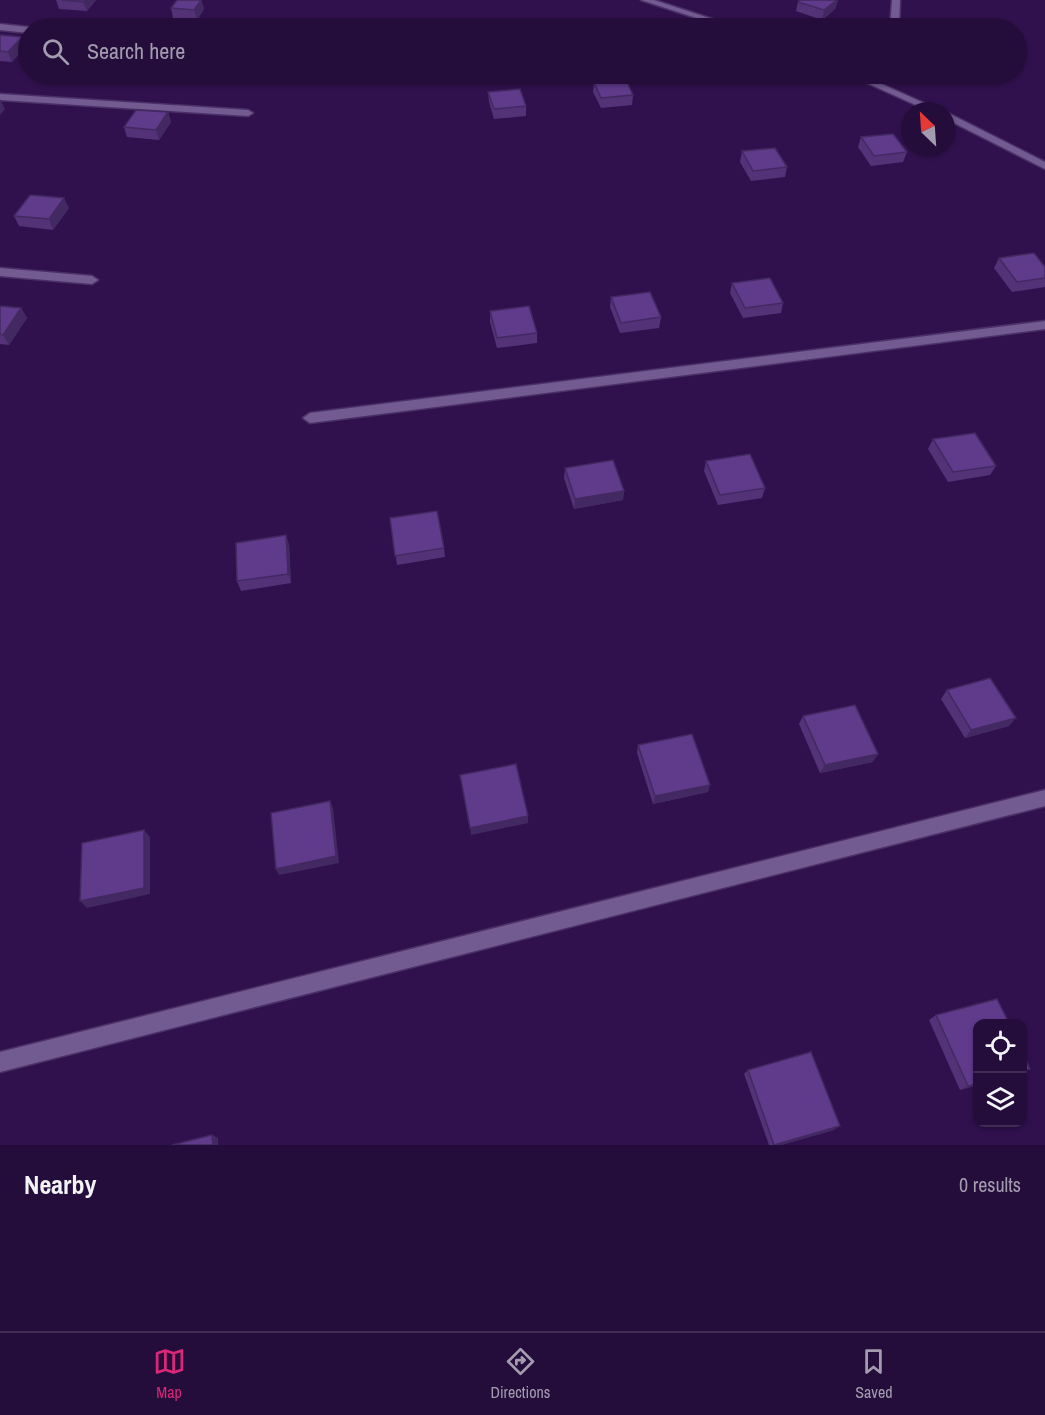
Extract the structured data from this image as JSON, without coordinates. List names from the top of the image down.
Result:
{
  "north": "top left",
  "page": {
    "search": "Search here",
    "heading": ["Nearby", "0 results"],
    "nav": ["Map", "Directions", "Saved"]
  }
}
